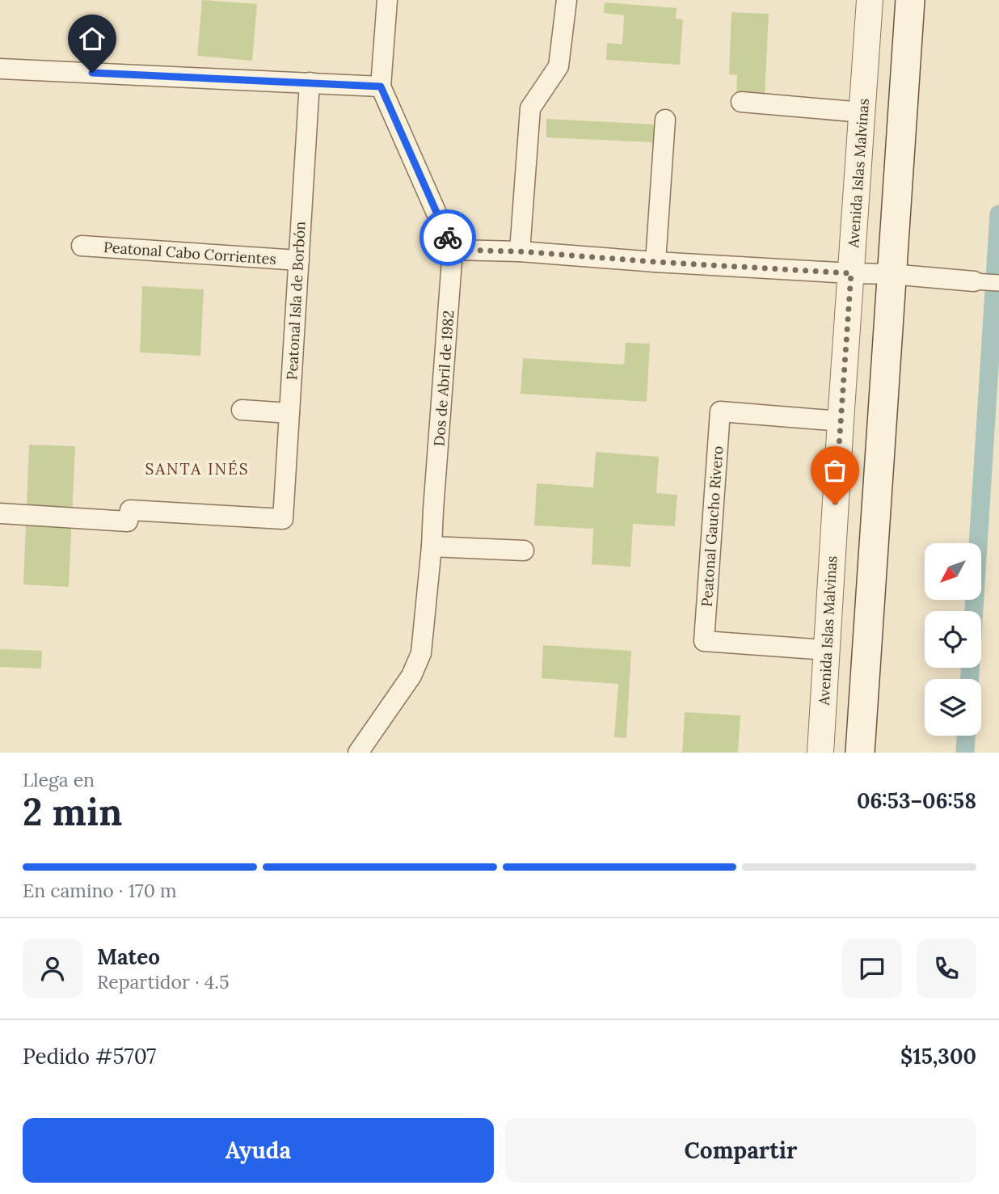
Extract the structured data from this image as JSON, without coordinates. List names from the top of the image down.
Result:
{
  "streets": {
    "street": [
      "Avenida Islas Malvinas",
      "Peatonal Cabo Corrientes",
      "Peatonal Isla de Borbón",
      "Dos de Abril de 1982",
      "Peatonal Gaucho Rivero"
    ]
  },
  "crossings": [
    ["Avenida Islas Malvinas", "Peatonal Gaucho Rivero"],
    ["Peatonal Cabo Corrientes", "Peatonal Isla de Borbón"]
  ],
  "districts": ["SANTA INÉS"],
  "north": "bottom left",
  "page": {
    "heading": ["2 min", "Llega en", "06:53–06:58"],
    "panel": [
      "Mateo",
      "Repartidor · 4.5",
      "Pedido #5707",
      "$15,300"
    ],
    "bar": "En camino · 170 m",
    "buttons": ["Ayuda", "Compartir"]
  }
}
